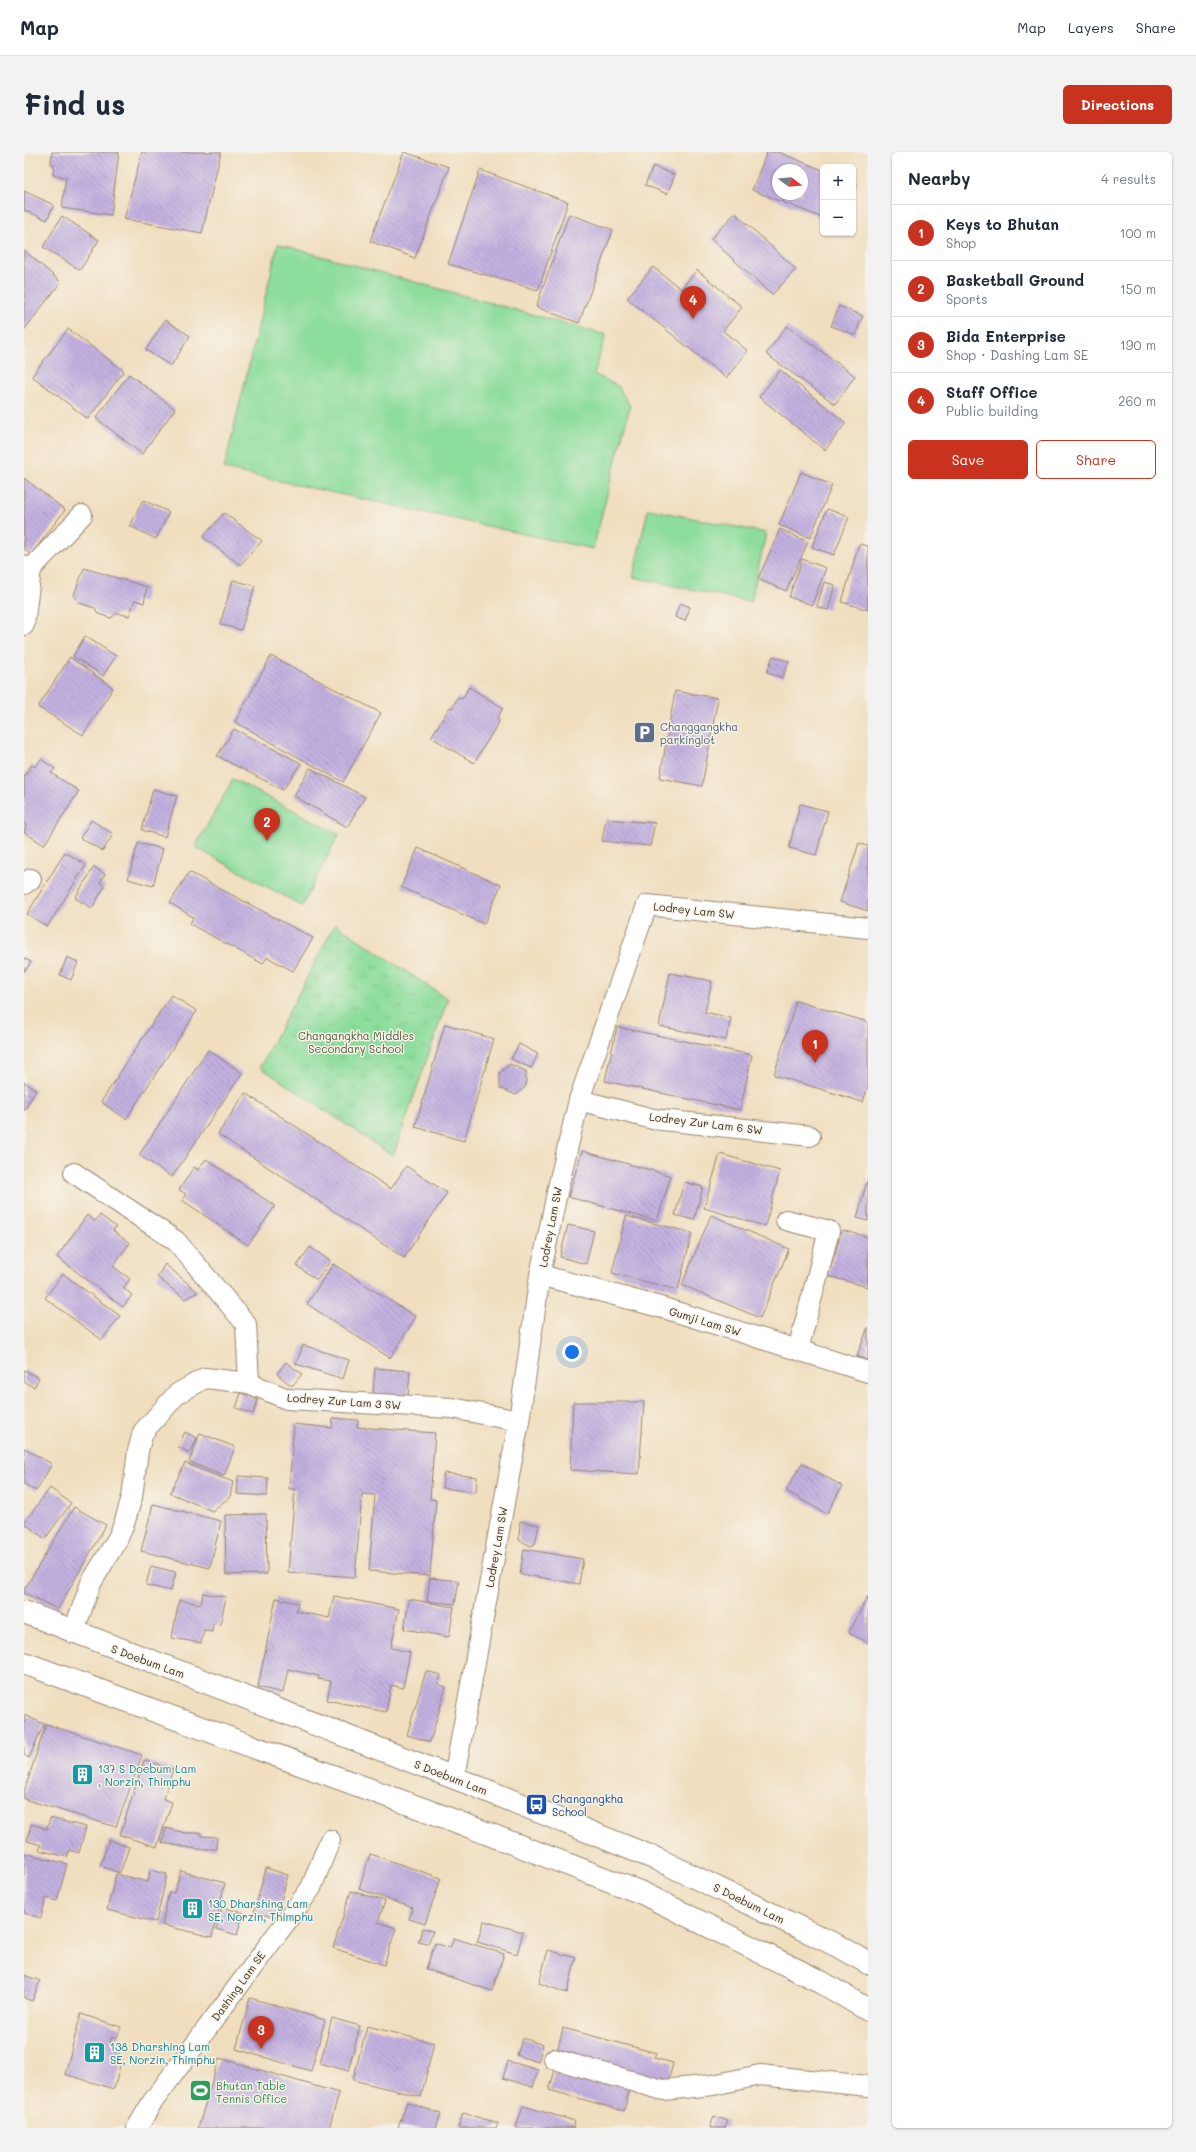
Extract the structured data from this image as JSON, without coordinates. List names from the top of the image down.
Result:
{
  "streets": {
    "main road": ["S Doebum Lam"],
    "street": [
      "Lodrey Lam SW",
      "Lodrey Zur Lam 6 SW",
      "Gumji Lam SW",
      "Lodrey Zur Lam 3 SW",
      "Dashing Lam SE"
    ]
  },
  "crossings": [
    ["Lodrey Lam SW", "Lodrey Zur Lam 6 SW"],
    ["Lodrey Lam SW", "Gumji Lam SW"],
    ["Lodrey Lam SW", "Lodrey Zur Lam 3 SW"],
    ["Lodrey Lam SW", "S Doebum Lam"],
    ["Lodrey Zur Lam 3 SW", "S Doebum Lam"]
  ],
  "parks": ["Changangkha Middles Secondary School"],
  "places": {
    "parking": ["Changgangkha parkinglot"],
    "building": ["137 S Doebum Lam , Norzin, Thimphu", "130 Dharshing Lam SE, Norzin, Thimphu", "138 Dharshing Lam SE, Norzin, Thimphu"],
    "bus stop": ["Changangkha School"],
    "sports": ["Bhutan Table Tennis Office"]
  },
  "north": "right",
  "page": {
    "header": "Map",
    "nav": ["Map", "Layers", "Share"],
    "buttons": [
      "Directions",
      ["Save", "Share"]
    ],
    "title": "Find us",
    "heading": ["Nearby", "4 results"],
    "map_buttons": ["+", "−"],
    "list": [
      {
        "mark": "1",
        "name": "Keys to Bhutan",
        "note": "Shop",
        "value": "100 m"
      },
      {
        "mark": "2",
        "name": "Basketball Ground",
        "note": "Sports",
        "value": "150 m"
      },
      {
        "mark": "3",
        "name": "Bida Enterprise",
        "note": "Shop · Dashing Lam SE",
        "value": "190 m"
      },
      {
        "mark": "4",
        "name": "Staff Office",
        "note": "Public building",
        "value": "260 m"
      }
    ],
    "pins": [
      "4",
      "2",
      "1",
      "3"
    ]
  }
}
